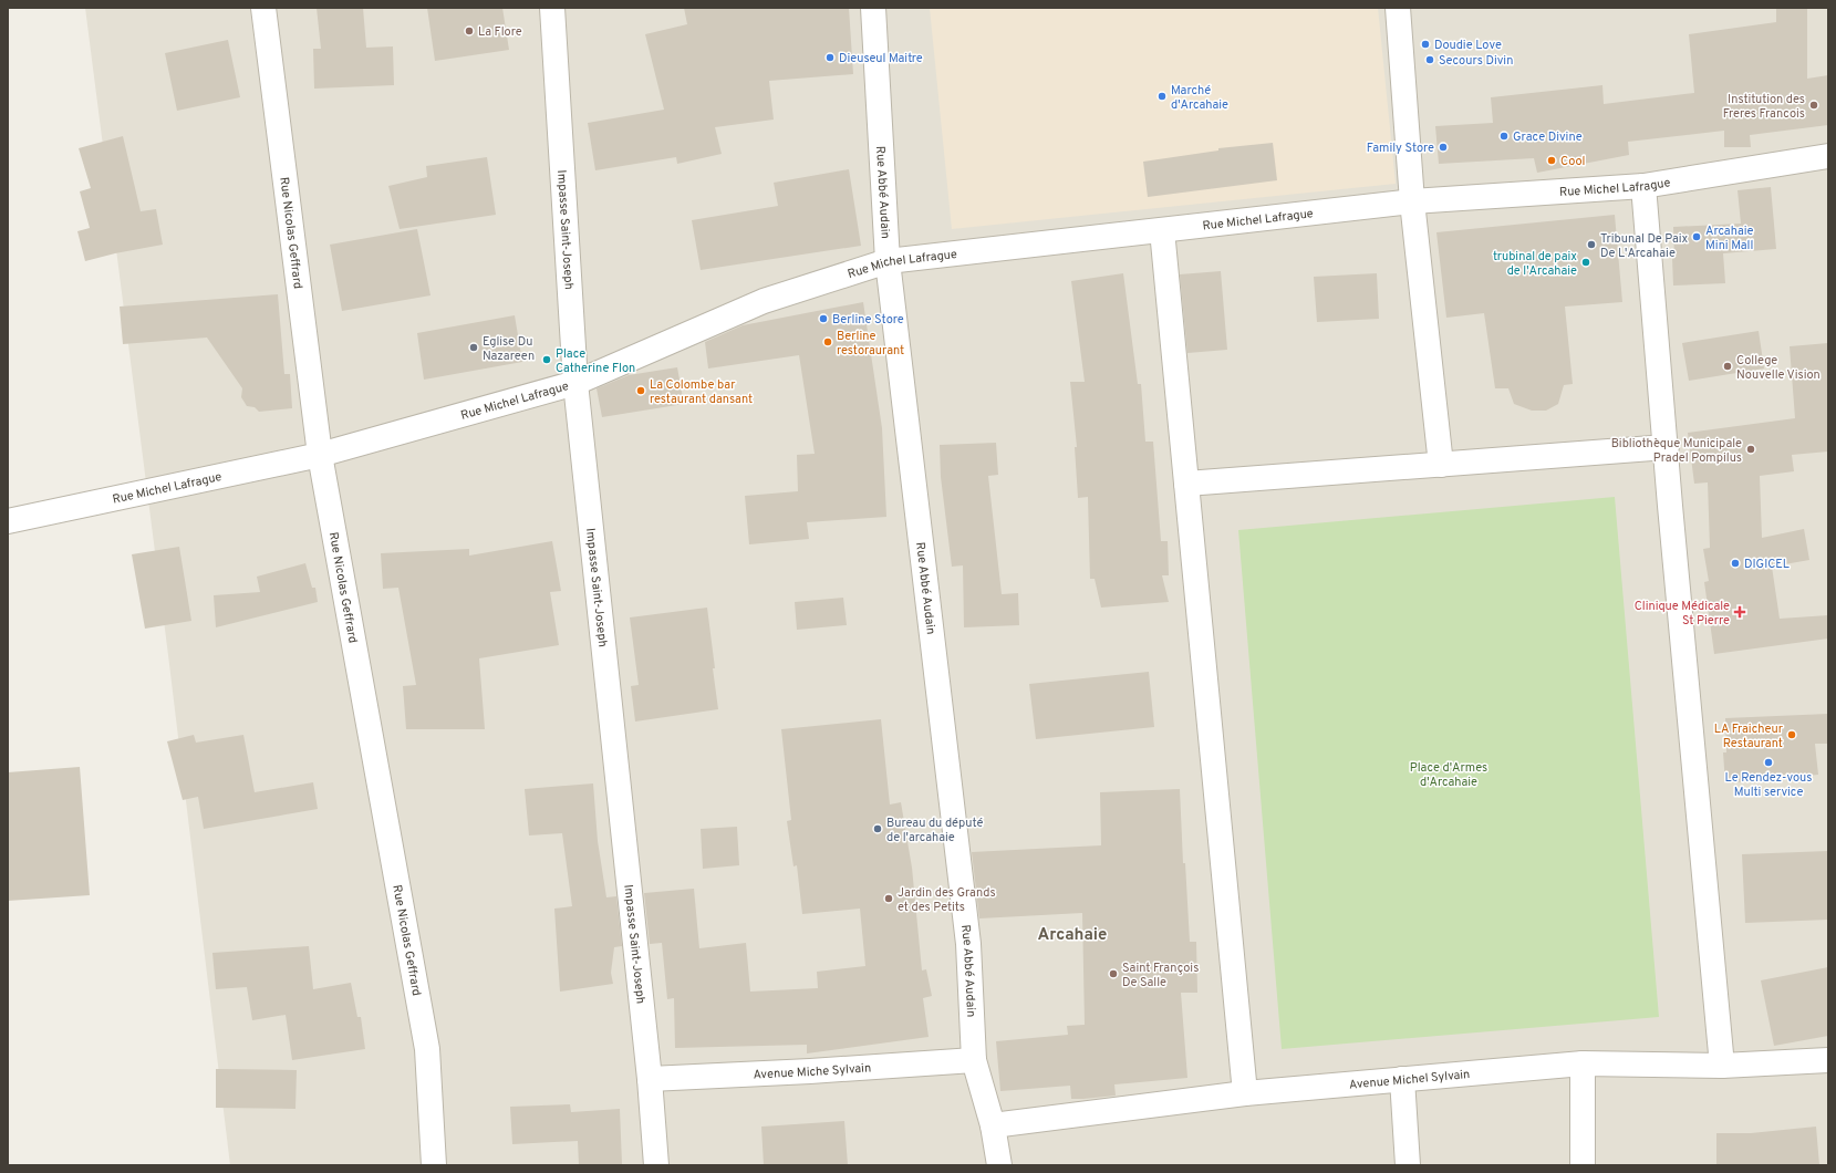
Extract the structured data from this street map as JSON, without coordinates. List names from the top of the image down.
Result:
{
  "streets": {
    "street": [
      "Rue Michel Lafrague",
      "Rue Abbé Audain",
      "Impasse Saint-Joseph",
      "Rue Nicolas Geffrard",
      "Avenue Miche Sylvain",
      "Avenue Michel Sylvain"
    ]
  },
  "crossings": [
    ["Rue Michel Lafrague", "Rue Abbé Audain"],
    ["Rue Michel Lafrague", "Impasse Saint-Joseph"],
    ["Rue Michel Lafrague", "Rue Nicolas Geffrard"],
    ["Rue Abbé Audain", "Avenue Miche Sylvain"],
    ["Rue Abbé Audain", "Avenue Michel Sylvain"],
    ["Impasse Saint-Joseph", "Avenue Miche Sylvain"]
  ],
  "districts": ["Arcahaie"],
  "parks": ["Place d'Armes d'Arcahaie"],
  "places": {
    "other": [
      "La Flore",
      "Doudie Love",
      "Dieuseul Maitre",
      "Secours Divin",
      "Marché d'Arcahaie",
      "Institution des Freres Francois",
      "Grace Divine",
      "Family Store",
      "Cool",
      "Arcahaie Mini Mall",
      "Tribunal De Paix De L'Arcahaie",
      "trubinal de paix de l'Arcahaie",
      "Berline Store",
      "Berline restoraurant",
      "Eglise Du Nazareen",
      "Place Catherine Flon",
      "College Nouvelle Vision",
      "La Colombe bar restaurant dansant",
      "Bibliothèque Municipale Pradel Pompilus",
      "DIGICEL",
      "LA Fraicheur Restaurant",
      "Le Rendez-vous Multi service",
      "Bureau du député de l'arcahaie",
      "Jardin des Grands et des Petits",
      "Saint François De Salle"
    ],
    "health": ["Clinique Médicale St Pierre"]
  }
}
